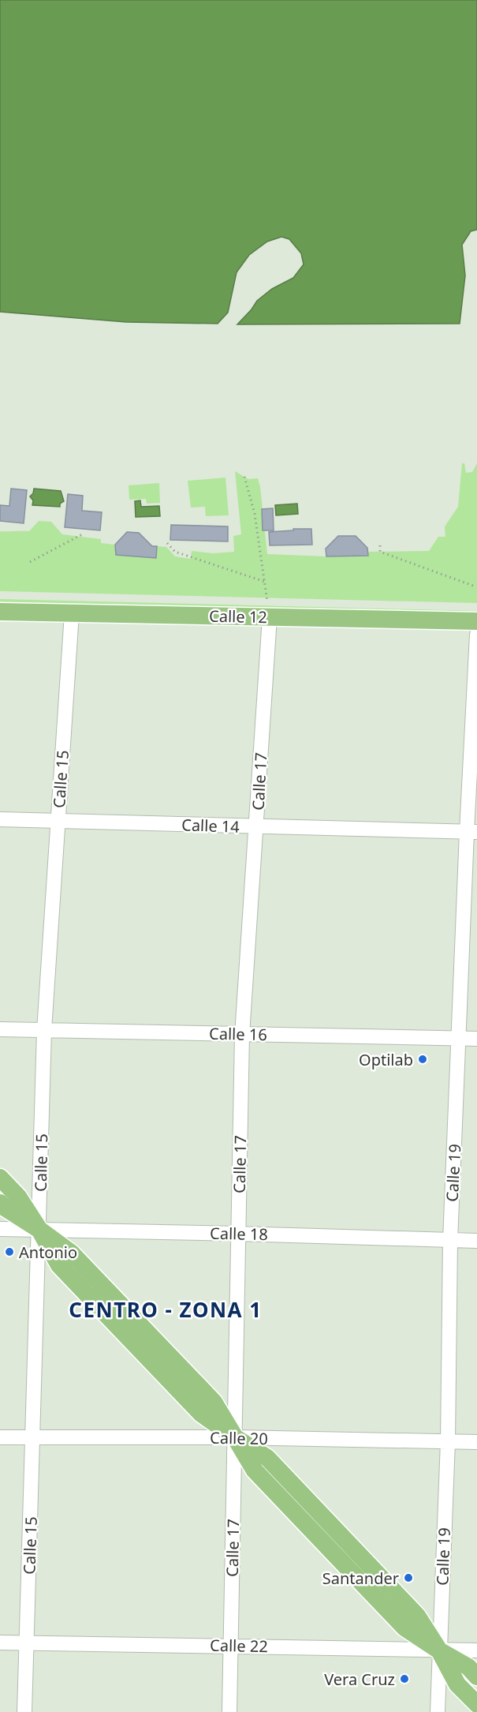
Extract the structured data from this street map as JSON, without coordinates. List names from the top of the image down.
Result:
{
  "streets": {
    "main road": ["Calle 12"],
    "street": [
      "Calle 15",
      "Calle 17",
      "Calle 14",
      "Calle 16",
      "Calle 19",
      "Calle 18",
      "Calle 20",
      "Calle 22"
    ]
  },
  "crossings": [
    ["Calle 12", "Calle 15"],
    ["Calle 12", "Calle 17"],
    ["Calle 15", "Calle 14"],
    ["Calle 15", "Calle 16"],
    ["Calle 15", "Calle 18"],
    ["Calle 15", "Calle 20"],
    ["Calle 15", "Calle 22"],
    ["Calle 17", "Calle 14"],
    ["Calle 17", "Calle 16"],
    ["Calle 17", "Calle 18"],
    ["Calle 17", "Calle 20"],
    ["Calle 17", "Calle 22"],
    ["Calle 14", "Calle 19"],
    ["Calle 16", "Calle 19"],
    ["Calle 19", "Calle 18"],
    ["Calle 19", "Calle 20"],
    ["Calle 19", "Calle 22"]
  ],
  "districts": ["CENTRO - ZONA 1"],
  "places": [
    "Optilab",
    "Antonio",
    "Santander",
    "Vera Cruz"
  ]
}
